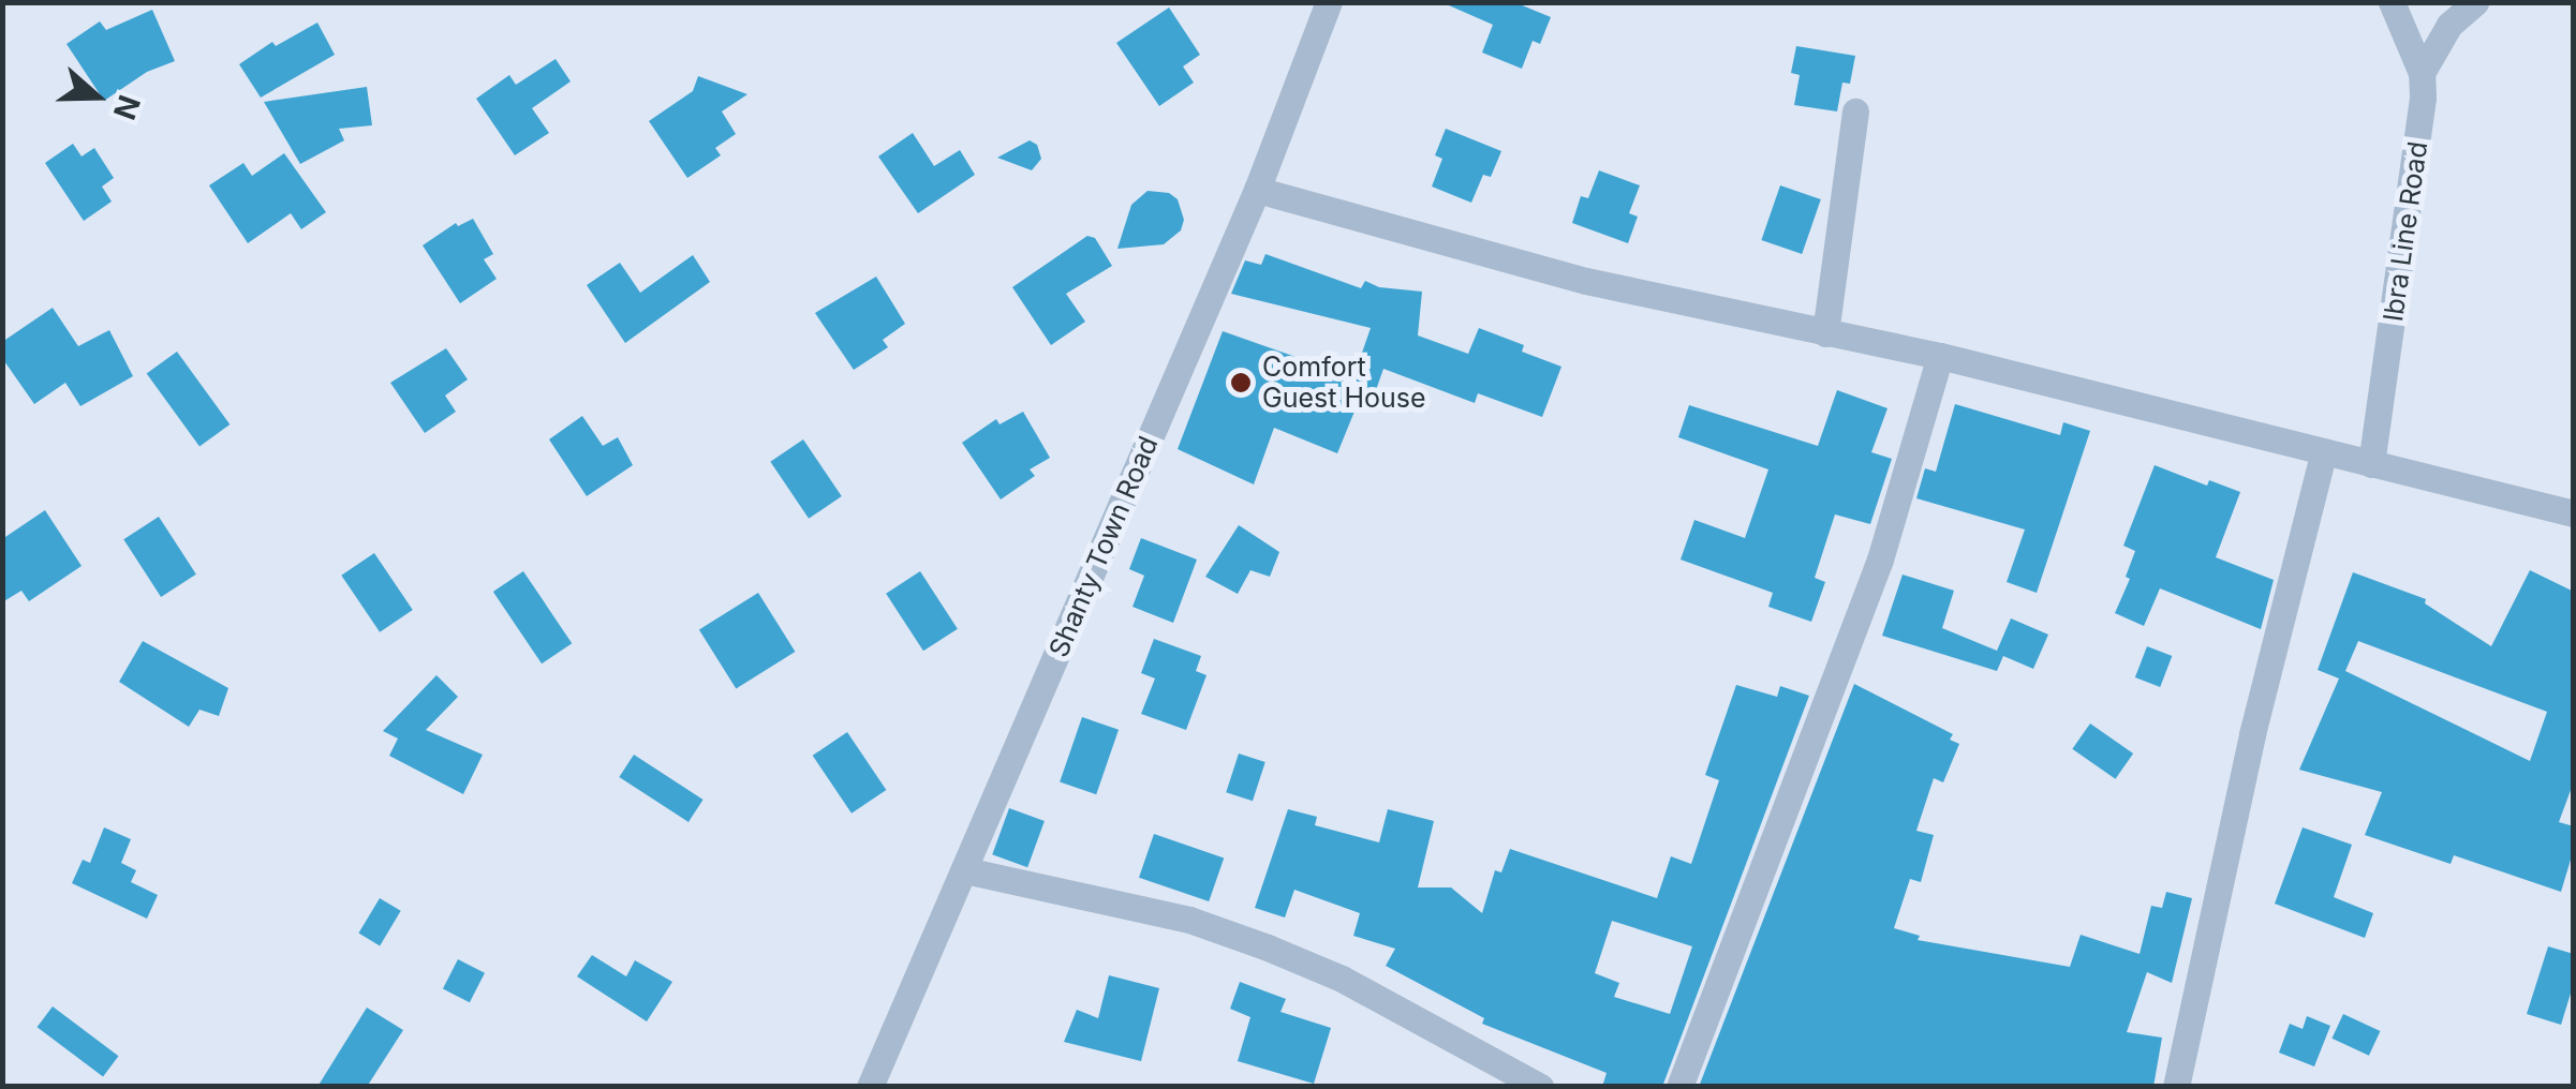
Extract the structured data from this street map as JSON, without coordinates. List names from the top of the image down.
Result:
{
  "streets": {
    "street": ["Ibra Line Road", "Shanty Town Road"]
  },
  "places": ["Comfort Guest House"],
  "north": "right"
}
